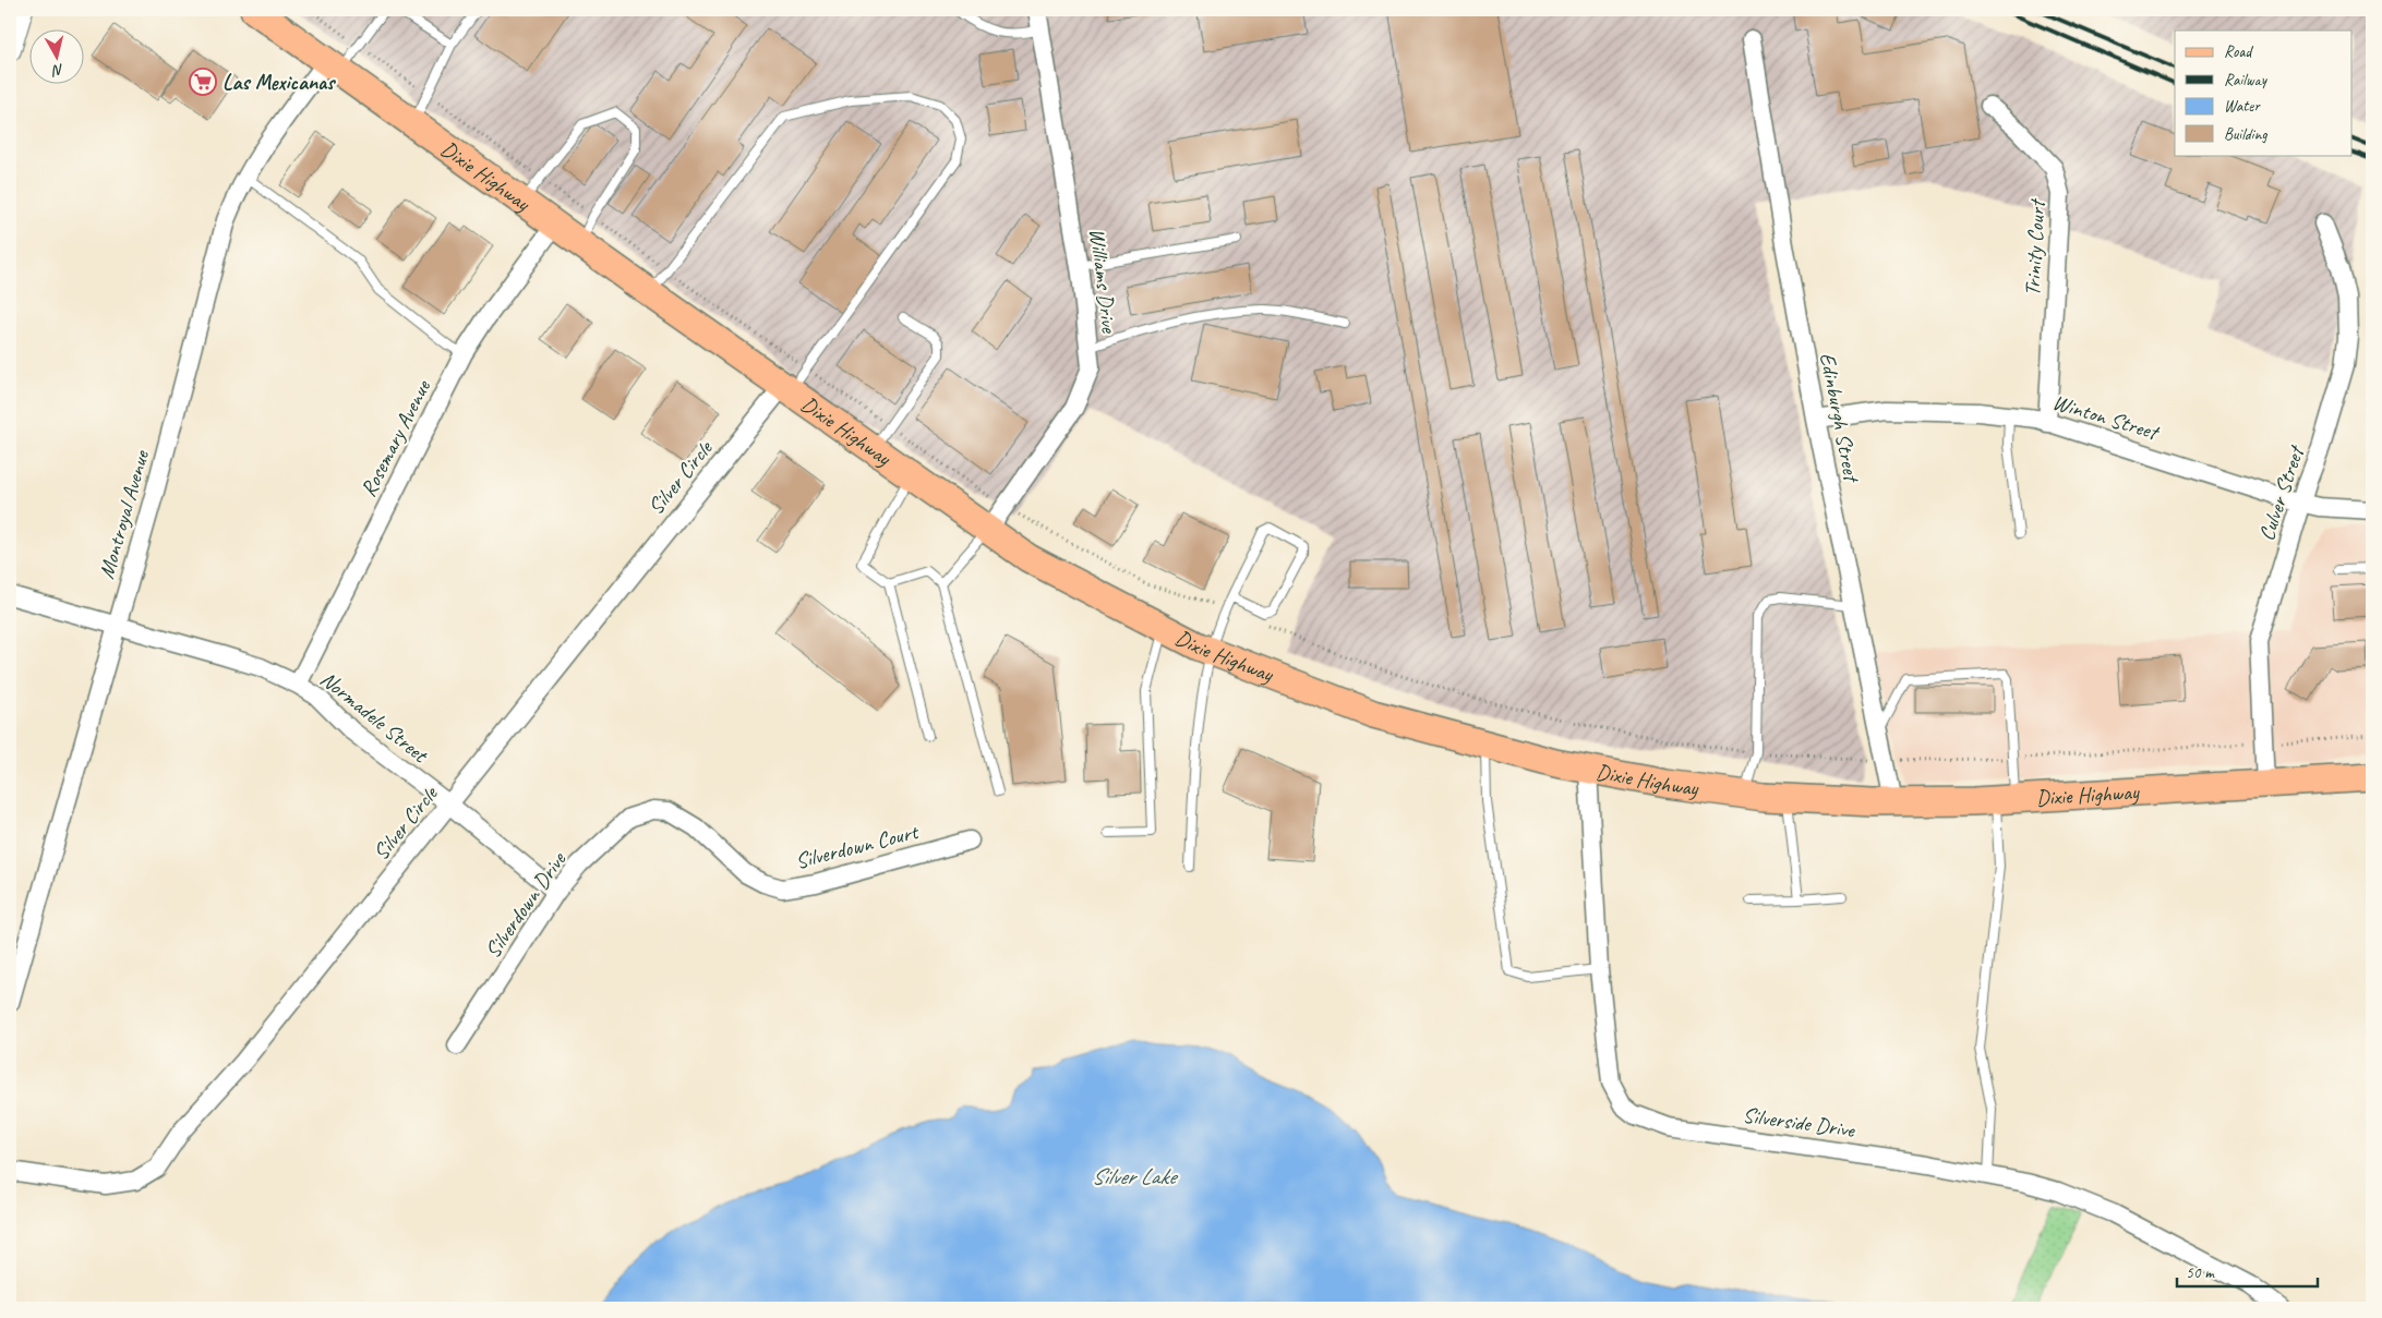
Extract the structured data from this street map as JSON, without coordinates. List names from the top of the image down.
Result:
{
  "streets": {
    "main road": ["Dixie Highway"],
    "street": [
      "Trinity Court",
      "Williams Drive",
      "Edinburgh Street",
      "Winton Street",
      "Rosemary Avenue",
      "Silver Circle",
      "Culver Street",
      "Montroyal Avenue",
      "Normadele Street",
      "Silverdown Court",
      "Silverdown Drive",
      "Silverside Drive"
    ]
  },
  "crossings": [
    ["Dixie Highway", "Williams Drive"],
    ["Dixie Highway", "Edinburgh Street"],
    ["Dixie Highway", "Rosemary Avenue"],
    ["Dixie Highway", "Silver Circle"],
    ["Dixie Highway", "Culver Street"],
    ["Dixie Highway", "Montroyal Avenue"],
    ["Dixie Highway", "Silverside Drive"],
    ["Trinity Court", "Winton Street"],
    ["Edinburgh Street", "Winton Street"],
    ["Winton Street", "Culver Street"],
    ["Rosemary Avenue", "Normadele Street"],
    ["Silver Circle", "Normadele Street"],
    ["Montroyal Avenue", "Normadele Street"],
    ["Normadele Street", "Silverdown Drive"],
    ["Silverdown Court", "Silverdown Drive"]
  ],
  "water": ["Silver Lake"],
  "places": {
    "supermarket": ["Las Mexicanas"]
  },
  "legend": [
    "Road",
    "Railway",
    "Water",
    "Building"
  ],
  "scale_bar": "50 m",
  "north": "bottom"
}
